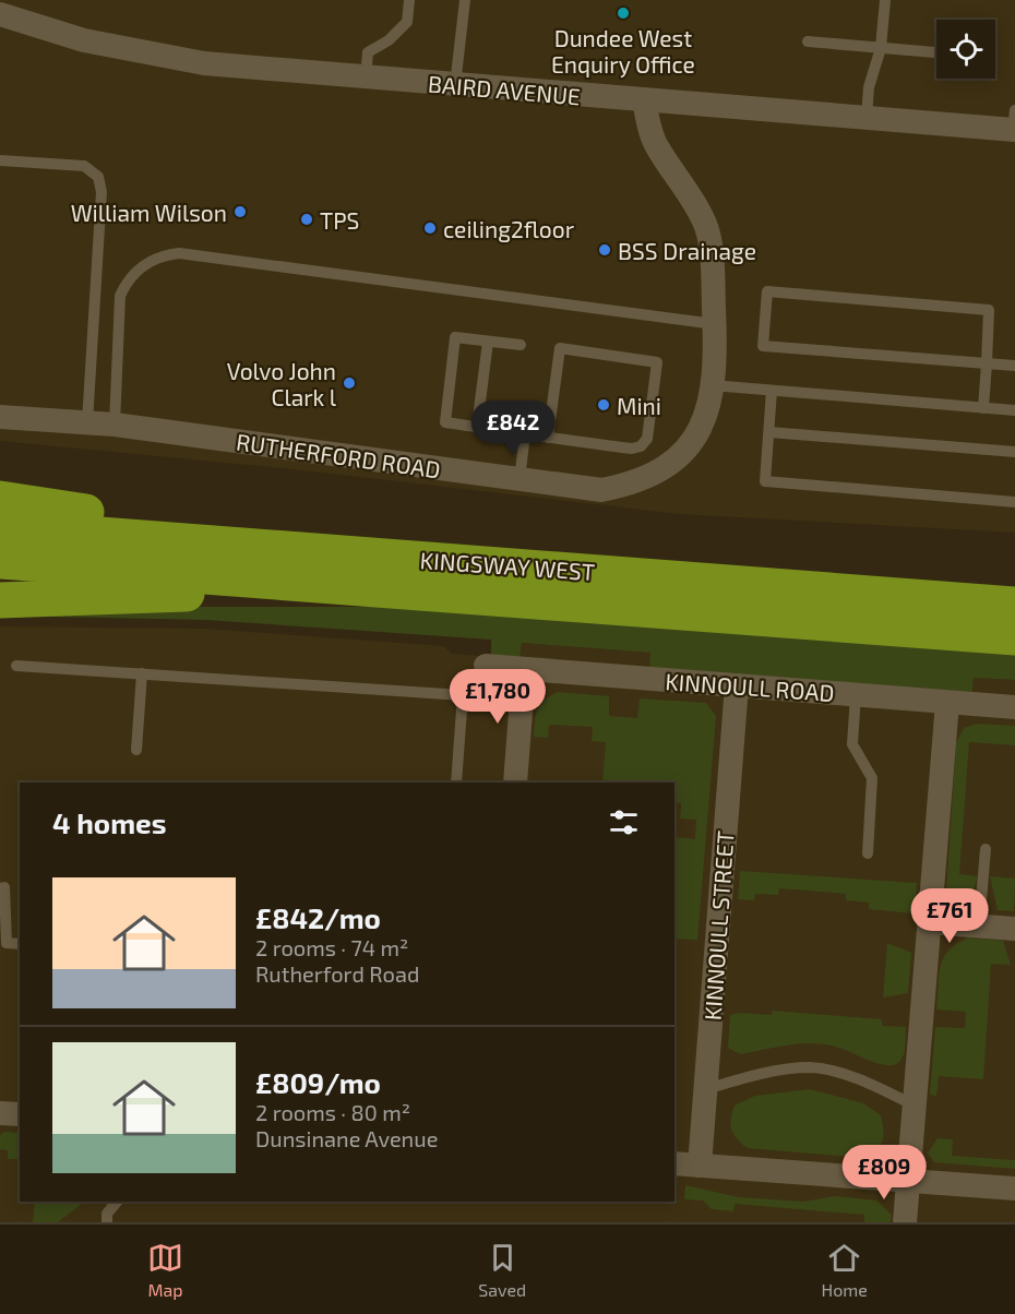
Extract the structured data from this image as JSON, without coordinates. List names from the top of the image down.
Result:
{
  "streets": {
    "highway": ["KINGSWAY WEST"],
    "street": [
      "BAIRD AVENUE",
      "RUTHERFORD ROAD",
      "KINNOULL ROAD",
      "KINNOULL STREET"
    ]
  },
  "crossings": [
    ["BAIRD AVENUE", "RUTHERFORD ROAD"],
    ["KINNOULL ROAD", "KINNOULL STREET"]
  ],
  "places": [
    "Dundee West Enquiry Office",
    "William Wilson",
    "TPS",
    "ceiling2floor",
    "BSS Drainage",
    "Volvo John Clark l",
    "Mini"
  ],
  "page": {
    "price": [
      "£842",
      "£1,780",
      "£761",
      "£809"
    ],
    "heading": "4 homes",
    "list": [
      {
        "name": "£842/mo",
        "note": "2 rooms · 74 m² · Rutherford Road"
      },
      {
        "name": "£809/mo",
        "note": "2 rooms · 80 m² · Dunsinane Avenue"
      }
    ],
    "tabs": ["Map", "Saved", "Home"]
  }
}
